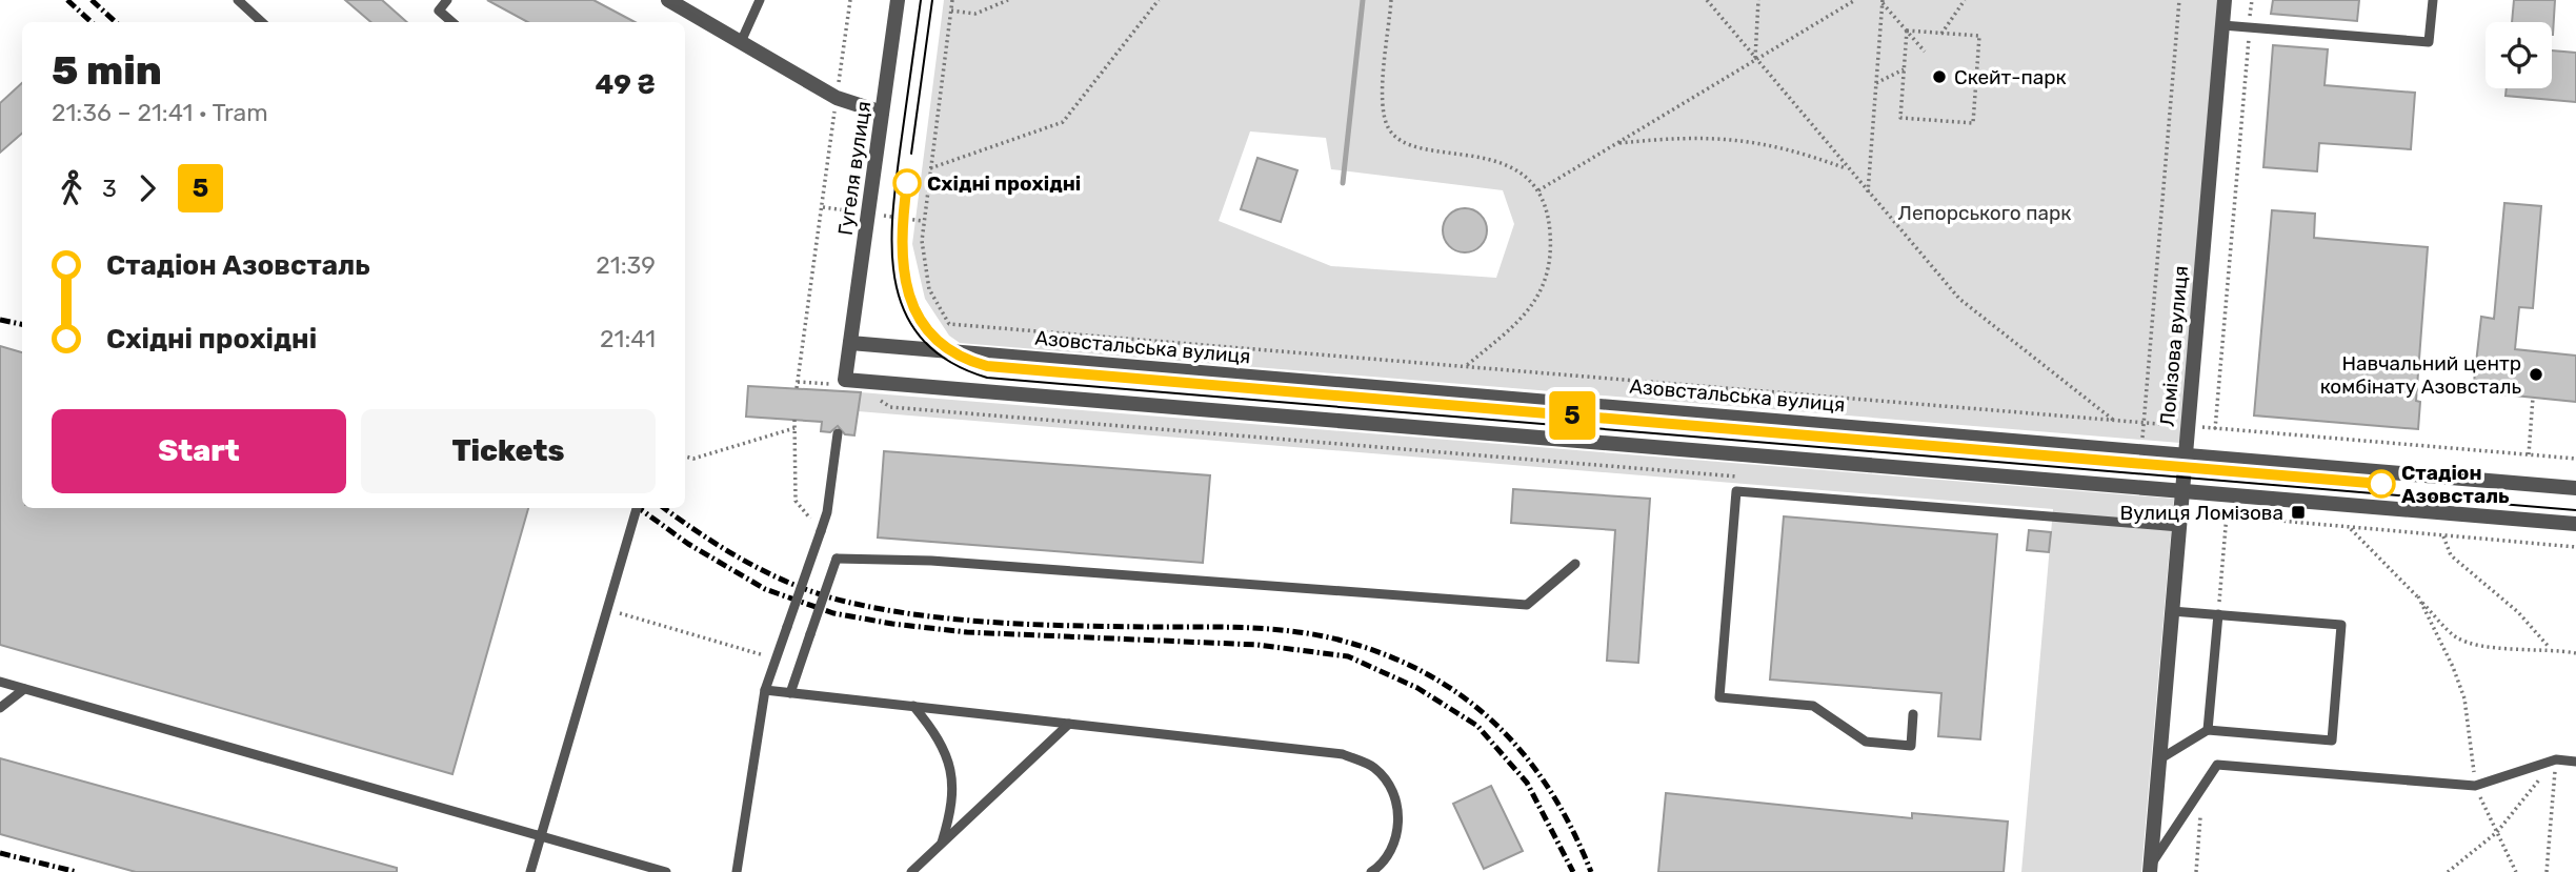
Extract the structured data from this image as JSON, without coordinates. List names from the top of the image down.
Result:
{
  "streets": {
    "street": ["Гугеля вулиця", "Ломізова вулиця", "Азовстальська вулиця"]
  },
  "crossings": [
    ["Гугеля вулиця", "Ломізова вулиця"],
    ["Гугеля вулиця", "Азовстальська вулиця"],
    ["Ломізова вулиця", "Азовстальська вулиця"]
  ],
  "parks": ["Лепорського парк"],
  "places": {
    "other": [
      "Скейт-парк",
      "Східні прохідні",
      "Навчальний центр комбінату Азовсталь",
      "Стадіон Азовсталь"
    ],
    "transit": ["Вулиця Ломізова"]
  },
  "lines": ["tram line 5"],
  "page": {
    "on_map": "5",
    "heading": ["5 min", "21:36 – 21:41 · Tram", "49 ₴"],
    "legs": ["3", "5"],
    "list": [
      {
        "name": "Стадіон Азовсталь",
        "value": "21:39"
      },
      {
        "name": "Східні прохідні",
        "value": "21:41"
      }
    ],
    "buttons": ["Start", "Tickets"]
  }
}
